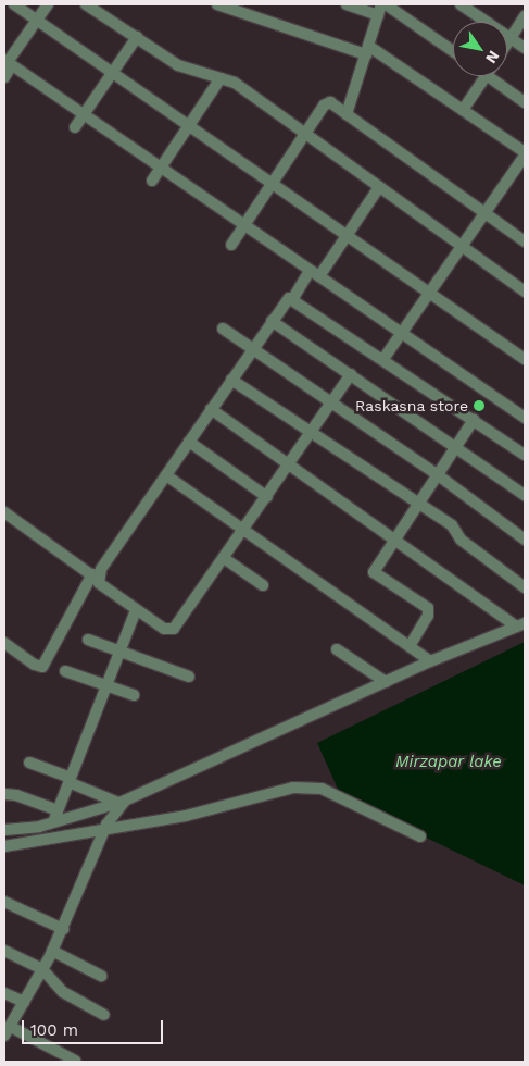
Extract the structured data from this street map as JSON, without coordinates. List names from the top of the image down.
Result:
{
  "water": ["Mirzapar lake"],
  "places": ["Raskasna store"],
  "scale_bar": "100 m",
  "north": "bottom right"
}
